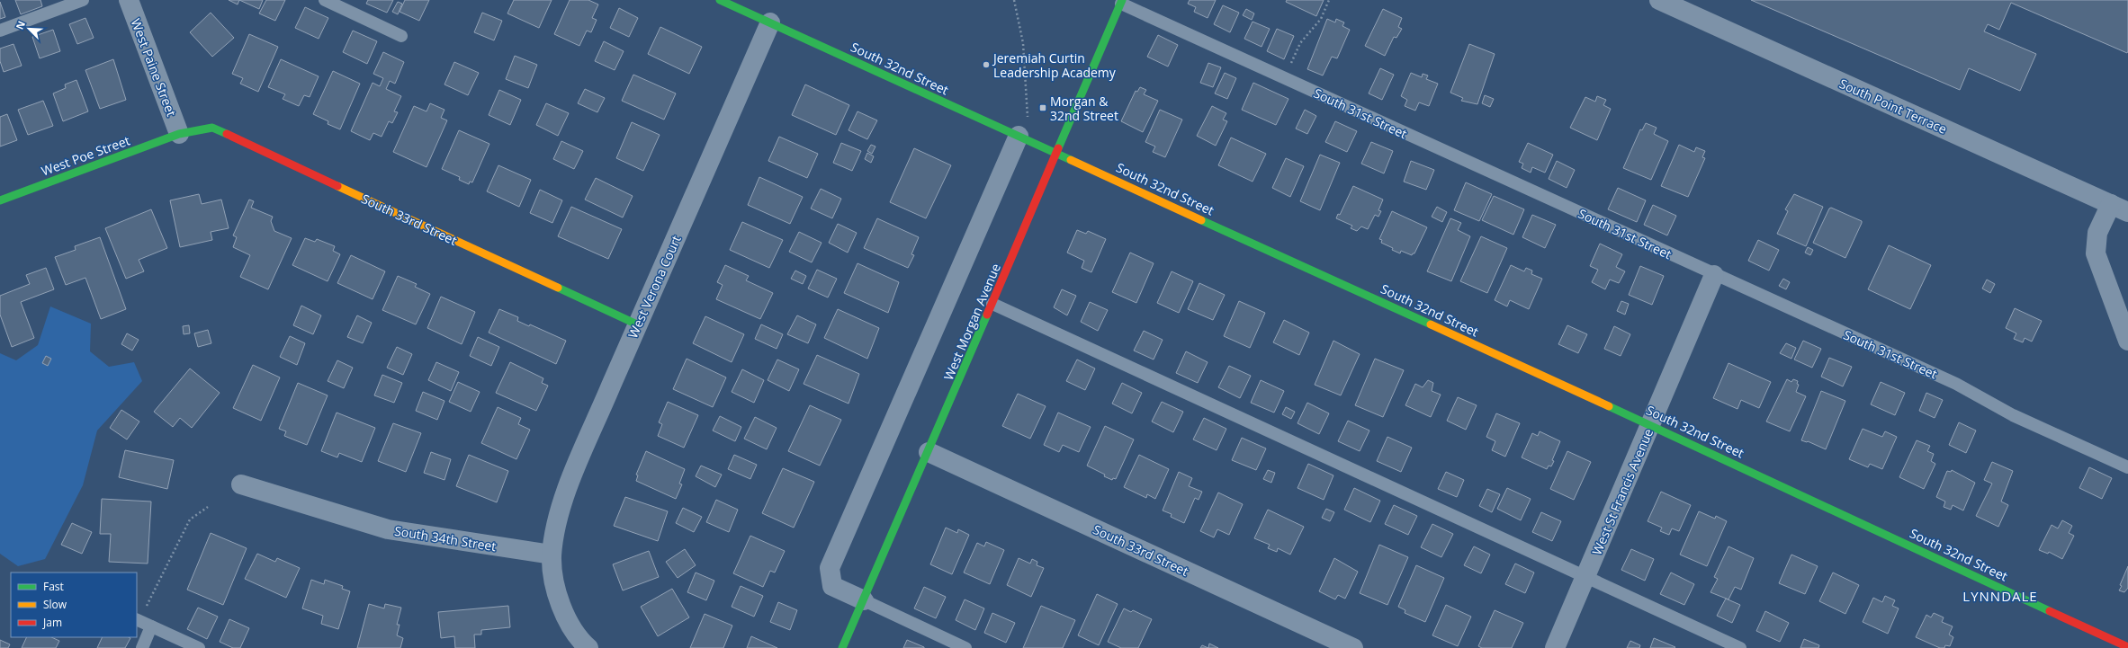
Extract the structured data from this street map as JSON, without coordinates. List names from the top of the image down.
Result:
{
  "streets": {
    "street": [
      "West Paine Street",
      "South 32nd Street",
      "South Point Terrace",
      "West Poe Street",
      "South 33rd Street",
      "West Verona Court",
      "West Morgan Avenue",
      "West St Francis Avenue",
      "South 34th Street"
    ],
    "lane": ["South 31st Street"]
  },
  "crossings": [
    ["West Paine Street", "West Poe Street"],
    ["West Paine Street", "South 33rd Street"],
    ["South 32nd Street", "West Verona Court"],
    ["South 32nd Street", "West Morgan Avenue"],
    ["South 32nd Street", "West St Francis Avenue"],
    ["South 31st Street", "West Morgan Avenue"],
    ["South 31st Street", "West St Francis Avenue"],
    ["West Poe Street", "South 33rd Street"],
    ["South 33rd Street", "West Verona Court"],
    ["South 33rd Street", "West Morgan Avenue"],
    ["West Verona Court", "South 34th Street"]
  ],
  "districts": ["LYNNDALE"],
  "places": {
    "other": ["Jeremiah Curtin Leadership Academy"],
    "transit": ["Morgan & 32nd Street"]
  },
  "legend": ["Fast", "Slow", "Jam"],
  "north": "top left"
}
